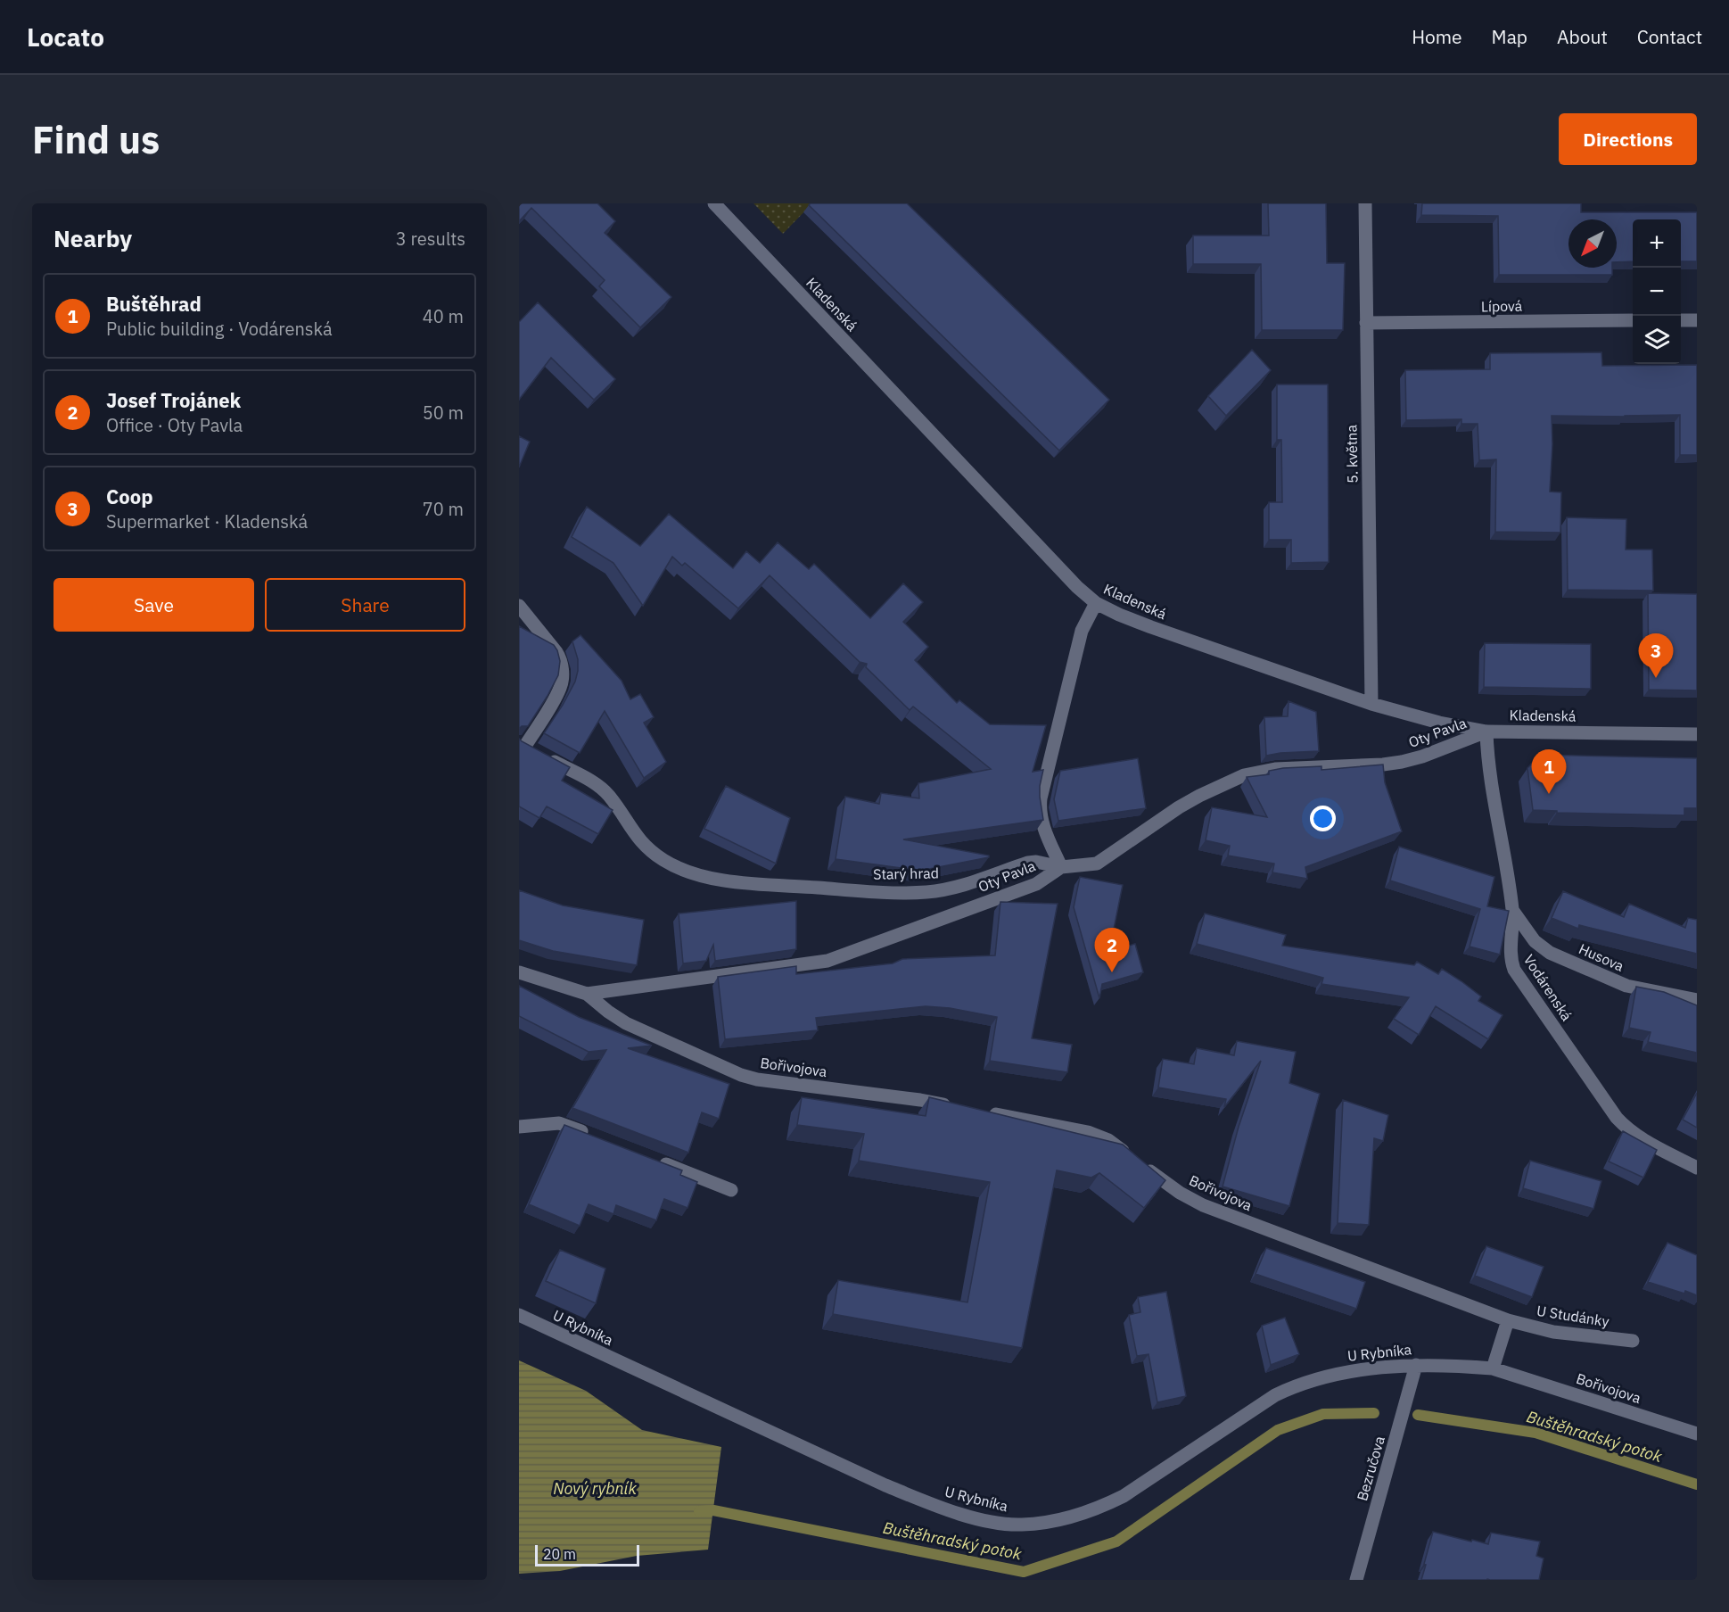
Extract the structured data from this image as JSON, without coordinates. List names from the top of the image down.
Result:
{
  "streets": {
    "street": [
      "Kladenská",
      "Lípová",
      "5. května",
      "Oty Pavla",
      "Starý hrad",
      "Husova",
      "Vodárenská",
      "Bořivojova",
      "U Studánky",
      "U Rybníka",
      "Bezručova"
    ]
  },
  "crossings": [
    ["Kladenská", "5. května"],
    ["Kladenská", "Oty Pavla"],
    ["Kladenská", "Vodárenská"],
    ["Lípová", "5. května"],
    ["Oty Pavla", "Starý hrad"],
    ["Oty Pavla", "Vodárenská"],
    ["Oty Pavla", "Bořivojova"],
    ["Husova", "Vodárenská"],
    ["Bořivojova", "U Studánky"],
    ["Bořivojova", "U Rybníka"],
    ["U Rybníka", "Bezručova"]
  ],
  "water": ["Buštěhradský potok", "Nový rybník"],
  "scale_bar": "20 m",
  "north": "bottom left",
  "page": {
    "header": "Locato",
    "nav": [
      "Home",
      "Map",
      "About",
      "Contact"
    ],
    "buttons": [
      "Directions",
      ["Save", "Share"]
    ],
    "title": "Find us",
    "heading": ["Nearby", "3 results"],
    "map_buttons": ["+", "−"],
    "list": [
      {
        "mark": "1",
        "name": "Buštěhrad",
        "note": "Public building · Vodárenská",
        "value": "40 m"
      },
      {
        "mark": "2",
        "name": "Josef Trojánek",
        "note": "Office · Oty Pavla",
        "value": "50 m"
      },
      {
        "mark": "3",
        "name": "Coop",
        "note": "Supermarket · Kladenská",
        "value": "70 m"
      }
    ],
    "pins": ["3", "1", "2"],
    "scale": "20 m"
  }
}
